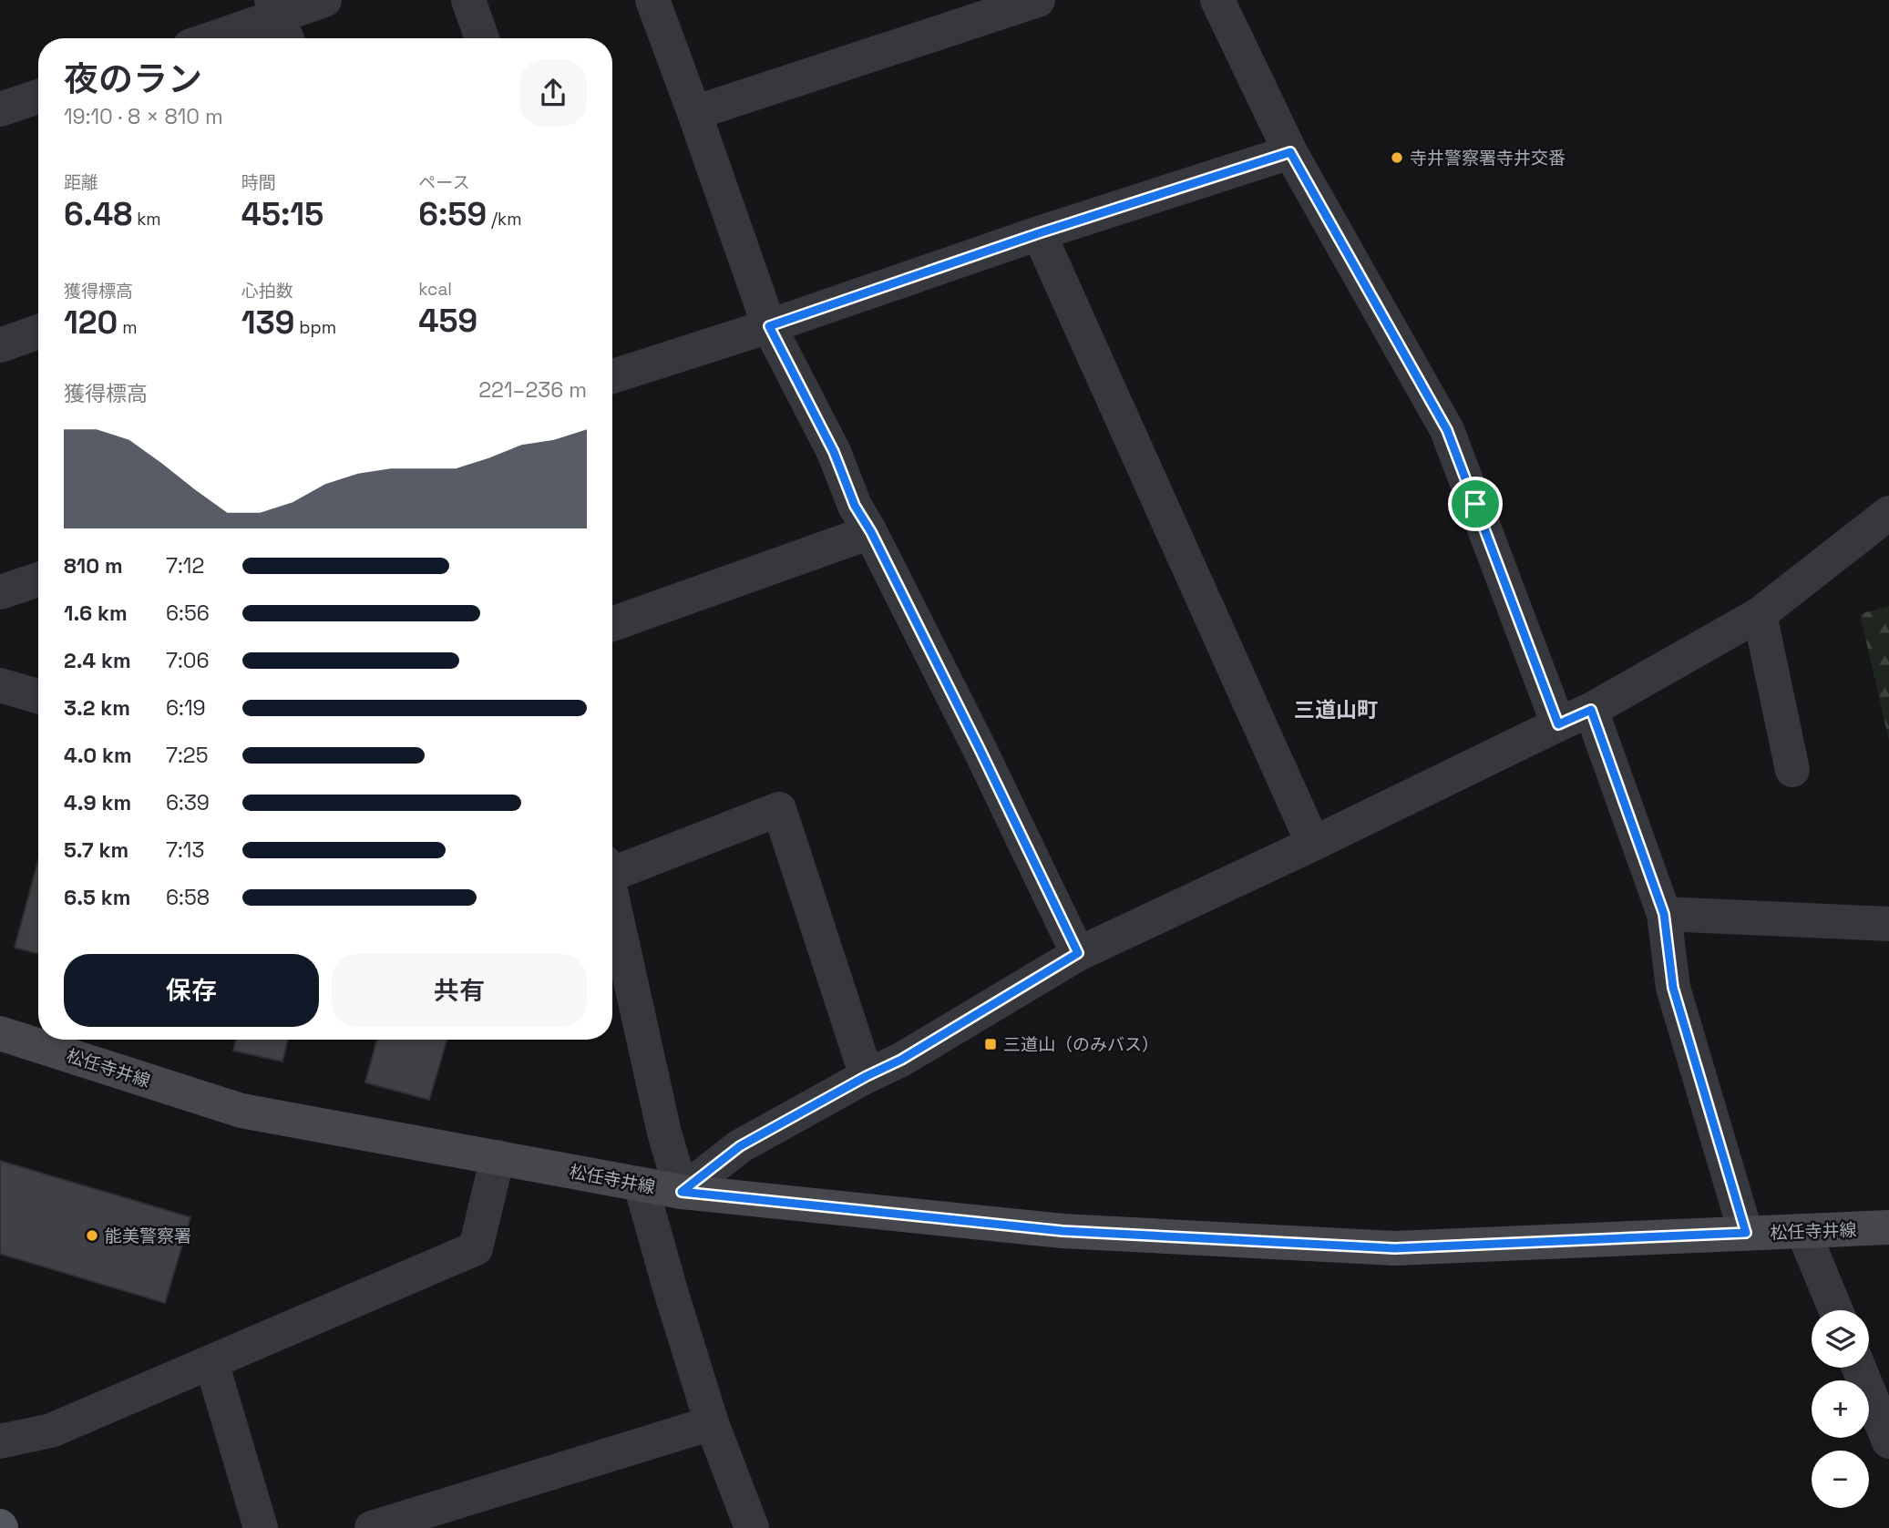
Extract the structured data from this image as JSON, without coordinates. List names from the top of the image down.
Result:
{
  "streets": {
    "main road": ["松任寺井線"]
  },
  "districts": ["三道山町"],
  "places": {
    "other": ["寺井警察署寺井交番", "能美警察署"],
    "transit": ["三道山（のみバス）"]
  },
  "page": {
    "heading": ["夜のラン", "19:10 · 8 × 810 m"],
    "stats": [
      ["距離", "6.48 km"],
      ["時間", "45:15"],
      ["ペース", "6:59 /km"],
      ["獲得標高", "120 m"],
      ["心拍数", "139 bpm"],
      ["kcal", "459"]
    ],
    "chart": ["獲得標高", "221–236 m"],
    "list": [
      {
        "name": "810 m",
        "note": "7:12"
      },
      {
        "name": "1.6 km",
        "note": "6:56"
      },
      {
        "name": "2.4 km",
        "note": "7:06"
      },
      {
        "name": "3.2 km",
        "note": "6:19"
      },
      {
        "name": "4.0 km",
        "note": "7:25"
      },
      {
        "name": "4.9 km",
        "note": "6:39"
      },
      {
        "name": "5.7 km",
        "note": "7:13"
      },
      {
        "name": "6.5 km",
        "note": "6:58"
      }
    ],
    "buttons": ["保存", "共有"],
    "map_buttons": ["+", "−"]
  }
}
